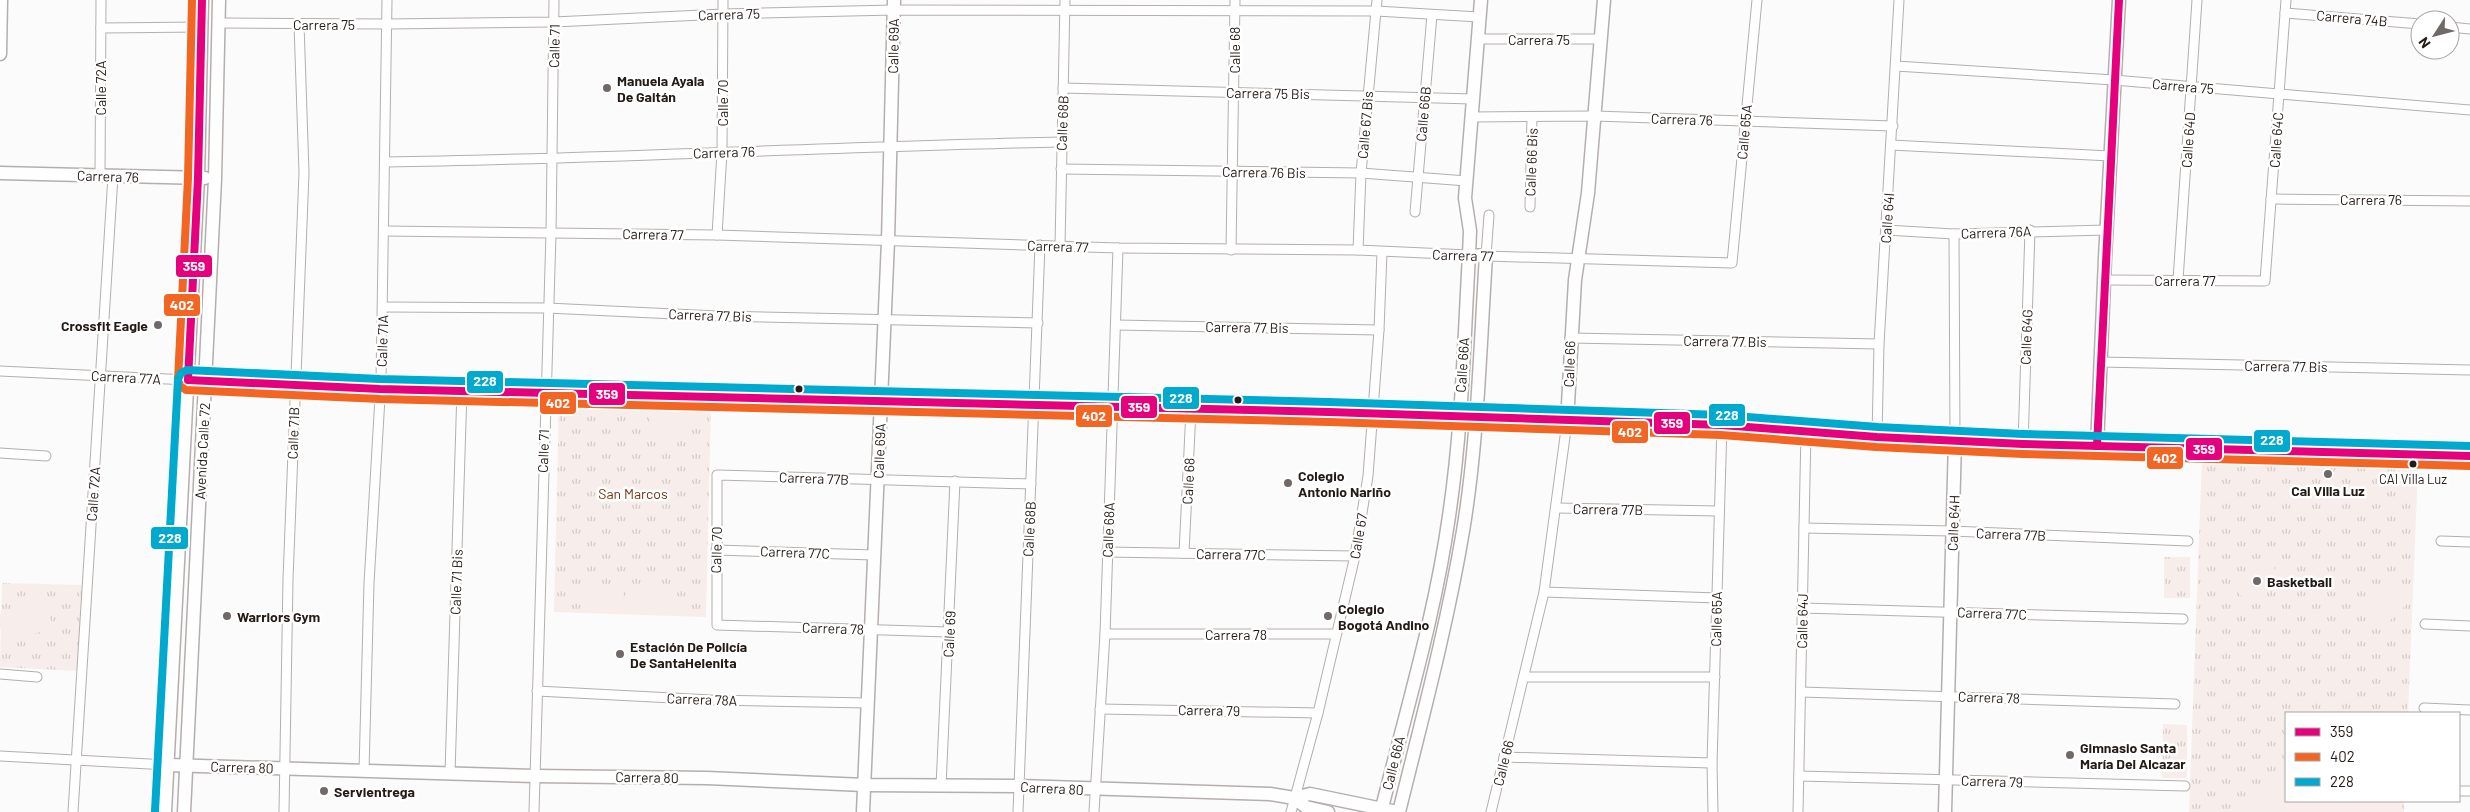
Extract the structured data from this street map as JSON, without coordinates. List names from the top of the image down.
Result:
{
  "streets": {
    "street": [
      "Carrera 75",
      "Carrera 74B",
      "Calle 71",
      "Calle 69A",
      "Calle 68",
      "Calle 72A",
      "Carrera 75 Bis",
      "Calle 70",
      "Calle 66B",
      "Carrera 76",
      "Calle 68B",
      "Calle 67 Bis",
      "Calle 65A",
      "Calle 64D",
      "Calle 64C",
      "Calle 66 Bis",
      "Carrera 76 Bis",
      "Calle 64I",
      "Carrera 76A",
      "Carrera 77",
      "Carrera 77 Bis",
      "Calle 64G",
      "Calle 71A",
      "Calle 66",
      "Calle 66A",
      "Carrera 77A",
      "Calle 71B",
      "Avenida Calle 72",
      "Carrera 77B",
      "Calle 64H",
      "Calle 68A",
      "Calle 67",
      "Carrera 77C",
      "Calle 71 Bis",
      "Calle 64J",
      "Carrera 78",
      "Calle 69",
      "Carrera 78A",
      "Carrera 79",
      "Carrera 80"
    ]
  },
  "crossings": [
    ["Carrera 75", "Calle 71"],
    ["Carrera 75", "Calle 69A"],
    ["Carrera 75", "Calle 68"],
    ["Carrera 75", "Calle 70"],
    ["Carrera 75", "Calle 66B"],
    ["Carrera 75", "Calle 68B"],
    ["Carrera 75", "Calle 67 Bis"],
    ["Carrera 75", "Calle 64D"],
    ["Carrera 75", "Calle 64C"],
    ["Carrera 75", "Calle 64I"],
    ["Carrera 75", "Calle 71A"],
    ["Carrera 75", "Calle 66"],
    ["Carrera 75", "Calle 66A"],
    ["Carrera 75", "Calle 71B"],
    ["Carrera 75", "Avenida Calle 72"],
    ["Carrera 74B", "Calle 64C"],
    ["Calle 71", "Carrera 76"],
    ["Calle 71", "Carrera 77"],
    ["Calle 71", "Carrera 77 Bis"],
    ["Calle 71", "Carrera 77A"],
    ["Calle 71", "Carrera 78A"],
    ["Calle 71", "Carrera 80"],
    ["Calle 69A", "Carrera 76"],
    ["Calle 69A", "Carrera 77"],
    ["Calle 69A", "Carrera 77 Bis"],
    ["Calle 69A", "Carrera 77A"],
    ["Calle 69A", "Carrera 77B"],
    ["Calle 69A", "Carrera 77C"],
    ["Calle 69A", "Carrera 78"],
    ["Calle 69A", "Carrera 78A"],
    ["Calle 69A", "Carrera 80"],
    ["Calle 68", "Carrera 75 Bis"],
    ["Calle 68", "Carrera 76 Bis"],
    ["Calle 68", "Carrera 77"],
    ["Calle 68", "Carrera 77A"],
    ["Calle 68", "Carrera 77C"],
    ["Calle 72A", "Carrera 76"],
    ["Calle 72A", "Carrera 77A"],
    ["Calle 72A", "Carrera 80"],
    ["Carrera 75 Bis", "Calle 66B"],
    ["Carrera 75 Bis", "Calle 68B"],
    ["Carrera 75 Bis", "Calle 67 Bis"],
    ["Carrera 75 Bis", "Calle 66A"],
    ["Calle 70", "Carrera 76"],
    ["Calle 70", "Carrera 77"],
    ["Calle 70", "Carrera 77B"],
    ["Calle 70", "Carrera 77C"],
    ["Calle 70", "Carrera 78"],
    ["Calle 66B", "Carrera 76 Bis"],
    ["Carrera 76", "Calle 68B"],
    ["Carrera 76", "Calle 65A"],
    ["Carrera 76", "Calle 64C"],
    ["Carrera 76", "Calle 66 Bis"],
    ["Carrera 76", "Calle 64I"],
    ["Carrera 76", "Calle 71A"],
    ["Carrera 76", "Calle 66"],
    ["Carrera 76", "Calle 66A"],
    ["Carrera 76", "Avenida Calle 72"],
    ["Calle 68B", "Carrera 76 Bis"],
    ["Calle 68B", "Carrera 77"],
    ["Calle 68B", "Carrera 77 Bis"],
    ["Calle 68B", "Carrera 77A"],
    ["Calle 68B", "Carrera 77B"],
    ["Calle 68B", "Carrera 80"],
    ["Calle 67 Bis", "Carrera 76 Bis"],
    ["Calle 67 Bis", "Carrera 77"],
    ["Calle 65A", "Carrera 77"],
    ["Calle 65A", "Carrera 77A"],
    ["Calle 65A", "Carrera 77B"],
    ["Calle 64D", "Carrera 77"],
    ["Calle 64C", "Carrera 77"],
    ["Carrera 76 Bis", "Calle 66A"],
    ["Calle 64I", "Carrera 76A"],
    ["Calle 64I", "Carrera 77 Bis"],
    ["Calle 64I", "Carrera 77A"],
    ["Carrera 76A", "Calle 64G"],
    ["Carrera 76A", "Calle 64H"],
    ["Carrera 77", "Calle 71A"],
    ["Carrera 77", "Calle 66"],
    ["Carrera 77", "Calle 66A"],
    ["Carrera 77", "Calle 68A"],
    ["Carrera 77", "Calle 67"],
    ["Carrera 77 Bis", "Calle 71A"],
    ["Carrera 77 Bis", "Calle 66"],
    ["Carrera 77 Bis", "Calle 68A"],
    ["Carrera 77 Bis", "Calle 67"],
    ["Calle 64G", "Carrera 77A"],
    ["Calle 71A", "Carrera 77A"],
    ["Calle 71A", "Carrera 80"],
    ["Calle 66", "Carrera 77A"],
    ["Calle 66", "Carrera 77B"],
    ["Calle 66A", "Carrera 77A"],
    ["Calle 66A", "Carrera 80"],
    ["Carrera 77A", "Calle 71B"],
    ["Carrera 77A", "Avenida Calle 72"],
    ["Carrera 77A", "Calle 64H"],
    ["Carrera 77A", "Calle 68A"],
    ["Carrera 77A", "Calle 67"],
    ["Carrera 77A", "Calle 71 Bis"],
    ["Carrera 77A", "Calle 64J"],
    ["Calle 71B", "Carrera 80"],
    ["Avenida Calle 72", "Carrera 80"],
    ["Carrera 77B", "Calle 64H"],
    ["Carrera 77B", "Calle 64J"],
    ["Carrera 77B", "Calle 69"],
    ["Calle 64H", "Carrera 77C"],
    ["Calle 64H", "Carrera 78"],
    ["Calle 64H", "Carrera 79"],
    ["Calle 68A", "Carrera 77C"],
    ["Calle 68A", "Carrera 78"],
    ["Calle 68A", "Carrera 79"],
    ["Calle 68A", "Carrera 80"],
    ["Calle 67", "Carrera 77C"],
    ["Calle 67", "Carrera 78"],
    ["Calle 67", "Carrera 79"],
    ["Calle 67", "Carrera 80"],
    ["Carrera 77C", "Calle 64J"],
    ["Calle 71 Bis", "Carrera 80"],
    ["Calle 64J", "Carrera 78"],
    ["Calle 64J", "Carrera 79"],
    ["Carrera 78", "Calle 69"],
    ["Calle 69", "Carrera 80"]
  ],
  "parks": ["San Marcos"],
  "places": [
    "Manuela Ayala De Gaitán",
    "Crossfit Eagle",
    "CAI Villa Luz",
    "Cai Villa Luz",
    "Colegio Antonio Nariño",
    "Basketball",
    "Warriors Gym",
    "Colegio Bogotá Andino",
    "Estación De Policía De SantaHelenita",
    "Gimnasio Santa María Del Alcazar",
    "Servientrega"
  ],
  "lines": ["transit line 359", "transit line 402", "transit line 228"],
  "legend": ["359", "402", "228"],
  "north": "bottom left"
}
